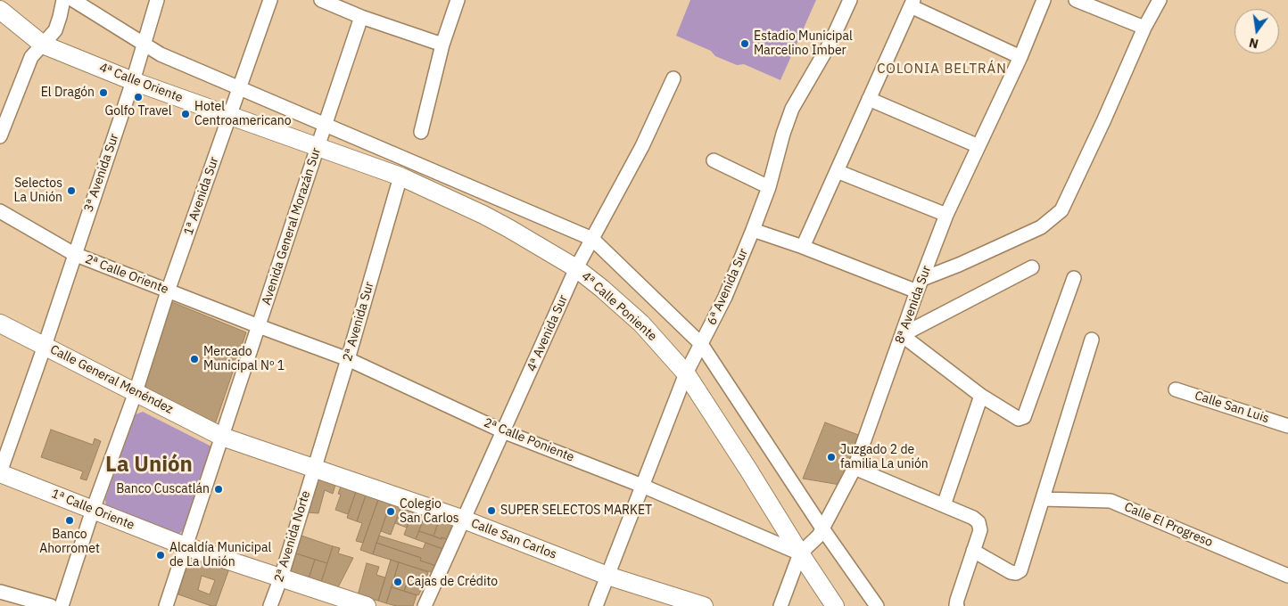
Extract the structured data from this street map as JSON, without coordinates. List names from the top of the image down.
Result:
{
  "streets": {
    "main road": [
      "4ª Calle Oriente",
      "4ª Calle Poniente",
      "Calle General Menéndez",
      "1ª Calle Oriente",
      "Calle San Carlos"
    ],
    "street": [
      "3ª Avenida Sur",
      "1ª Avenida Sur",
      "Avenida General Morazán Sur",
      "2ª Calle Oriente",
      "6ª Avenida Sur",
      "8ª Avenida Sur",
      "2ª Avenida Sur",
      "4ª Avenida Sur",
      "Calle San Luis",
      "2ª Calle Poniente",
      "Calle El Progreso",
      "2ª Avenida Norte"
    ]
  },
  "crossings": [
    ["4ª Calle Oriente", "3ª Avenida Sur"],
    ["4ª Calle Oriente", "1ª Avenida Sur"],
    ["4ª Calle Oriente", "Avenida General Morazán Sur"],
    ["4ª Calle Oriente", "4ª Calle Poniente"],
    ["3ª Avenida Sur", "2ª Calle Oriente"],
    ["3ª Avenida Sur", "Calle General Menéndez"],
    ["3ª Avenida Sur", "1ª Calle Oriente"],
    ["1ª Avenida Sur", "2ª Calle Oriente"],
    ["1ª Avenida Sur", "Calle General Menéndez"],
    ["1ª Avenida Sur", "1ª Calle Oriente"],
    ["Avenida General Morazán Sur", "2ª Calle Oriente"],
    ["Avenida General Morazán Sur", "4ª Calle Poniente"],
    ["Avenida General Morazán Sur", "Calle General Menéndez"],
    ["Avenida General Morazán Sur", "2ª Calle Poniente"],
    ["Avenida General Morazán Sur", "1ª Calle Oriente"],
    ["Avenida General Morazán Sur", "Calle San Carlos"],
    ["2ª Calle Oriente", "2ª Calle Poniente"],
    ["6ª Avenida Sur", "4ª Calle Poniente"],
    ["6ª Avenida Sur", "2ª Calle Poniente"],
    ["6ª Avenida Sur", "Calle San Carlos"],
    ["8ª Avenida Sur", "4ª Calle Poniente"],
    ["8ª Avenida Sur", "2ª Calle Poniente"],
    ["4ª Calle Poniente", "2ª Avenida Sur"],
    ["4ª Calle Poniente", "4ª Avenida Sur"],
    ["4ª Calle Poniente", "2ª Calle Poniente"],
    ["2ª Avenida Sur", "2ª Calle Poniente"],
    ["2ª Avenida Sur", "2ª Avenida Norte"],
    ["2ª Avenida Sur", "Calle San Carlos"],
    ["4ª Avenida Sur", "2ª Calle Poniente"],
    ["4ª Avenida Sur", "Calle San Carlos"],
    ["Calle General Menéndez", "Calle San Carlos"],
    ["1ª Calle Oriente", "2ª Avenida Norte"],
    ["2ª Avenida Norte", "Calle San Carlos"]
  ],
  "districts": ["COLONIA BELTRÁN", "La Unión"],
  "places": [
    "Estadio Municipal Marcelino Imber",
    "El Dragón",
    "Golfo Travel",
    "Hotel Centroamericano",
    "Selectos La Unión",
    "Mercado Municipal Nº 1",
    "Juzgado 2 de familia La unión",
    "Banco Cuscatlán",
    "SUPER SELECTOS MARKET",
    "Colegio San Carlos",
    "Banco Ahorromet",
    "Alcaldía Municipal de La Unión",
    "Cajas de Crédito"
  ],
  "north": "bottom"
}
